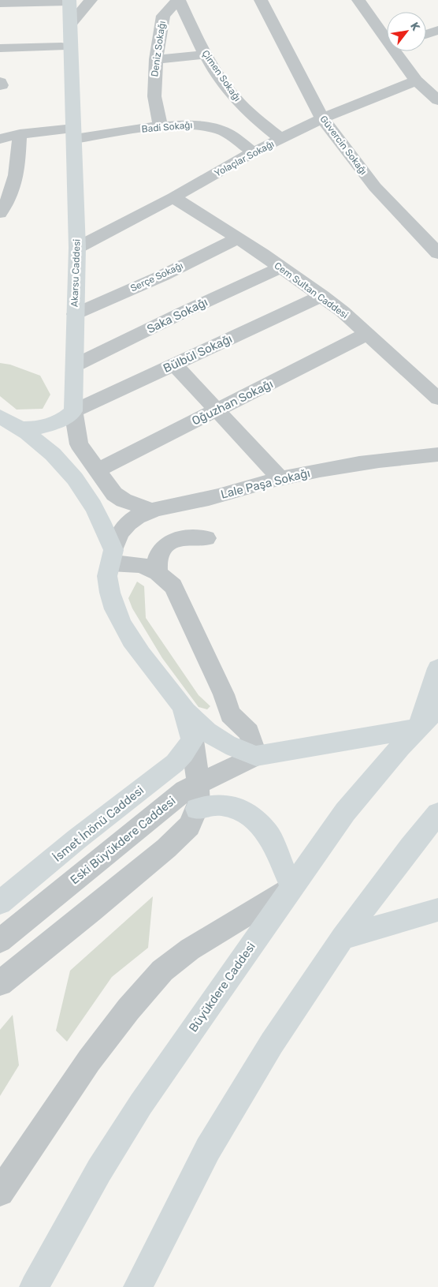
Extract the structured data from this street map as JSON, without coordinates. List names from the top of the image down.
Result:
{
  "streets": {
    "main road": ["Akarsu Caddesi", "İsmet İnönü Caddesi", "Büyükdere Caddesi"],
    "street": [
      "Deniz Sokağı",
      "Çimen Sokağı",
      "Badi Sokağı",
      "Güvercin Sokağı",
      "Yolaçlar Sokağı",
      "Serçe Sokağı",
      "Cem Sultan Caddesi",
      "Saka Sokağı",
      "Bülbül Sokağı",
      "Oğuzhan Sokağı",
      "Lale Paşa Sokağı",
      "Eski Büyükdere Caddesi"
    ]
  },
  "crossings": [
    ["Deniz Sokağı", "Çimen Sokağı"],
    ["Deniz Sokağı", "Badi Sokağı"],
    ["Çimen Sokağı", "Yolaçlar Sokağı"],
    ["Badi Sokağı", "Yolaçlar Sokağı"],
    ["Badi Sokağı", "Akarsu Caddesi"],
    ["Güvercin Sokağı", "Yolaçlar Sokağı"],
    ["Yolaçlar Sokağı", "Akarsu Caddesi"],
    ["Yolaçlar Sokağı", "Cem Sultan Caddesi"],
    ["Akarsu Caddesi", "Serçe Sokağı"],
    ["Akarsu Caddesi", "Saka Sokağı"],
    ["Akarsu Caddesi", "Bülbül Sokağı"],
    ["Akarsu Caddesi", "Oğuzhan Sokağı"],
    ["Akarsu Caddesi", "Lale Paşa Sokağı"],
    ["Serçe Sokağı", "Cem Sultan Caddesi"],
    ["Cem Sultan Caddesi", "Saka Sokağı"],
    ["Cem Sultan Caddesi", "Bülbül Sokağı"],
    ["Cem Sultan Caddesi", "Oğuzhan Sokağı"]
  ],
  "north": "top right"
}
